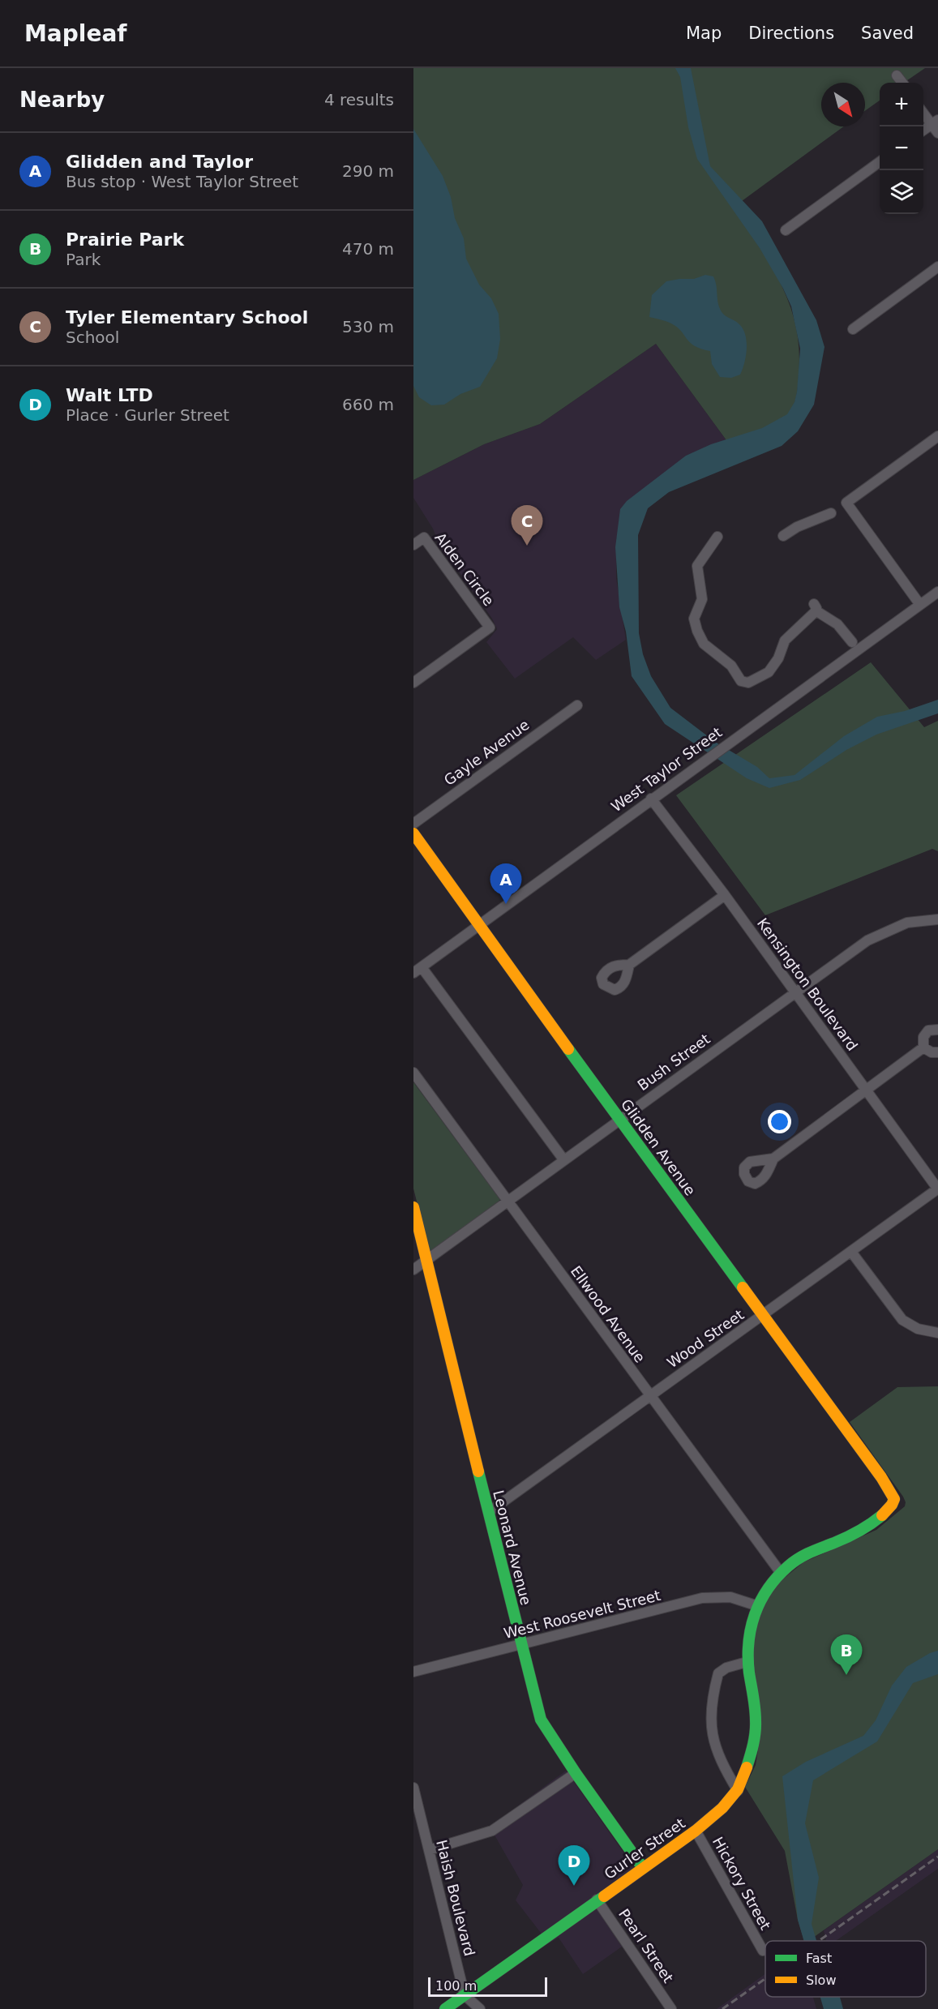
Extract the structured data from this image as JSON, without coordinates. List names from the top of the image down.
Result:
{
  "streets": {
    "street": [
      "Alden Circle",
      "Gayle Avenue",
      "West Taylor Street",
      "Kensington Boulevard",
      "Bush Street",
      "Glidden Avenue",
      "Ellwood Avenue",
      "Wood Street",
      "Leonard Avenue",
      "West Roosevelt Street",
      "Gurler Street",
      "Hickory Street",
      "Haish Boulevard",
      "Pearl Street"
    ]
  },
  "crossings": [
    ["West Taylor Street", "Kensington Boulevard"],
    ["West Taylor Street", "Glidden Avenue"],
    ["Kensington Boulevard", "Bush Street"],
    ["Kensington Boulevard", "Wood Street"],
    ["Bush Street", "Glidden Avenue"],
    ["Bush Street", "Ellwood Avenue"],
    ["Bush Street", "Leonard Avenue"],
    ["Glidden Avenue", "Ellwood Avenue"],
    ["Glidden Avenue", "Wood Street"],
    ["Ellwood Avenue", "Wood Street"],
    ["Wood Street", "Leonard Avenue"],
    ["Leonard Avenue", "West Roosevelt Street"],
    ["Leonard Avenue", "Gurler Street"],
    ["Gurler Street", "Hickory Street"],
    ["Gurler Street", "Haish Boulevard"],
    ["Gurler Street", "Pearl Street"]
  ],
  "legend": ["Fast", "Slow"],
  "scale_bar": "100 m",
  "north": "bottom right",
  "page": {
    "header": "Mapleaf",
    "nav": ["Map", "Directions", "Saved"],
    "heading": ["Nearby", "4 results"],
    "map_buttons": ["+", "−"],
    "list": [
      {
        "mark": "A",
        "name": "Glidden and Taylor",
        "note": "Bus stop · West Taylor Street",
        "value": "290 m"
      },
      {
        "mark": "B",
        "name": "Prairie Park",
        "note": "Park",
        "value": "470 m"
      },
      {
        "mark": "C",
        "name": "Tyler Elementary School",
        "note": "School",
        "value": "530 m"
      },
      {
        "mark": "D",
        "name": "Walt LTD",
        "note": "Place · Gurler Street",
        "value": "660 m"
      }
    ],
    "pins": [
      "C",
      "A",
      "B",
      "D"
    ],
    "scale": "100 m"
  }
}
